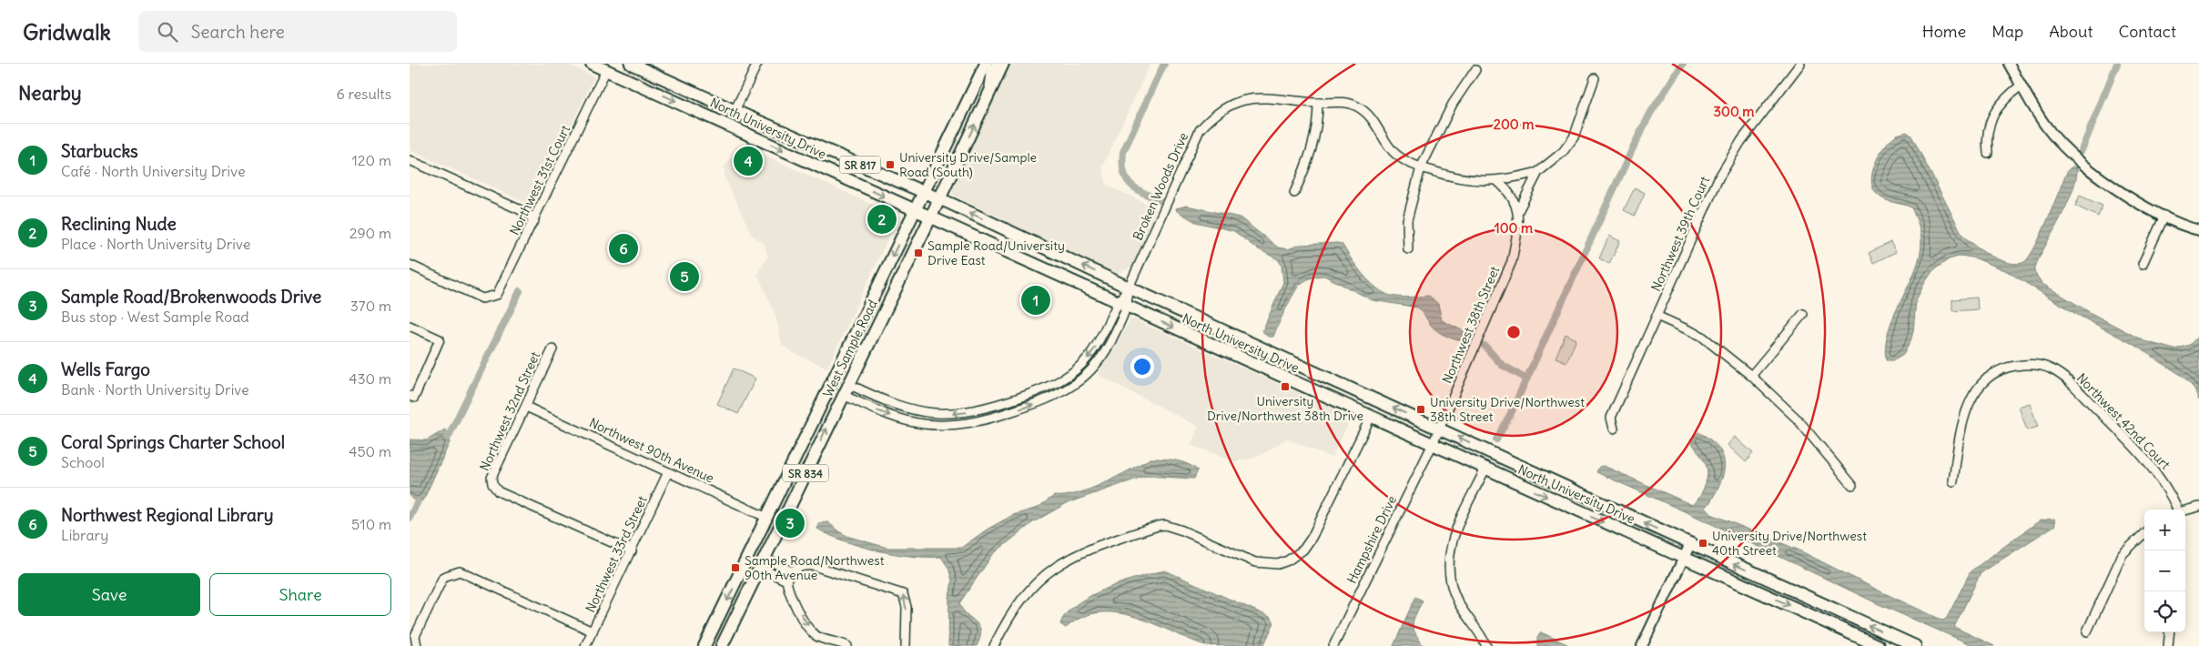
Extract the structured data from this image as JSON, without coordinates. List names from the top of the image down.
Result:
{
  "streets": {
    "main road": [
      "North University Drive",
      "SR 817",
      "West Sample Road",
      "SR 834"
    ],
    "street": [
      "Northwest 31st Court",
      "Broken Woods Drive",
      "Northwest 39th Court",
      "Northwest 38th Street",
      "Northwest 32nd Street",
      "Northwest 42nd Court",
      "Northwest 90th Avenue",
      "Hampshire Drive",
      "Northwest 33rd Street"
    ]
  },
  "crossings": [
    ["North University Drive", "Northwest 31st Court"],
    ["North University Drive", "Broken Woods Drive"],
    ["North University Drive", "Northwest 38th Street"],
    ["North University Drive", "West Sample Road"],
    ["North University Drive", "Hampshire Drive"],
    ["Broken Woods Drive", "Northwest 38th Street"],
    ["Broken Woods Drive", "West Sample Road"],
    ["Northwest 38th Street", "Hampshire Drive"],
    ["West Sample Road", "Northwest 90th Avenue"],
    ["Northwest 32nd Street", "Northwest 90th Avenue"],
    ["Northwest 32nd Street", "Northwest 33rd Street"],
    ["Northwest 90th Avenue", "Northwest 33rd Street"]
  ],
  "places": {
    "transit": [
      "University Drive/Sample Road (South)",
      "Sample Road/University Drive East",
      "University Drive/Northwest 38th Drive",
      "University Drive/Northwest 38th Street",
      "University Drive/Northwest 40th Street",
      "Sample Road/Northwest 90th Avenue"
    ]
  },
  "page": {
    "header": "Gridwalk",
    "search": "Search here",
    "nav": [
      "Home",
      "Map",
      "About",
      "Contact"
    ],
    "heading": ["Nearby", "6 results"],
    "list": [
      {
        "mark": "1",
        "name": "Starbucks",
        "note": "Café · North University Drive",
        "value": "120 m"
      },
      {
        "mark": "2",
        "name": "Reclining Nude",
        "note": "Place · North University Drive",
        "value": "290 m"
      },
      {
        "mark": "3",
        "name": "Sample Road/Brokenwoods Drive",
        "note": "Bus stop · West Sample Road",
        "value": "370 m"
      },
      {
        "mark": "4",
        "name": "Wells Fargo",
        "note": "Bank · North University Drive",
        "value": "430 m"
      },
      {
        "mark": "5",
        "name": "Coral Springs Charter School",
        "note": "School",
        "value": "450 m"
      },
      {
        "mark": "6",
        "name": "Northwest Regional Library",
        "note": "Library",
        "value": "510 m"
      }
    ],
    "pins": [
      "4",
      "2",
      "6",
      "5",
      "1",
      "3"
    ],
    "map_buttons": ["+", "−"],
    "buttons": ["Save", "Share"]
  },
  "rings": ["300 m", "200 m", "100 m"]
}
